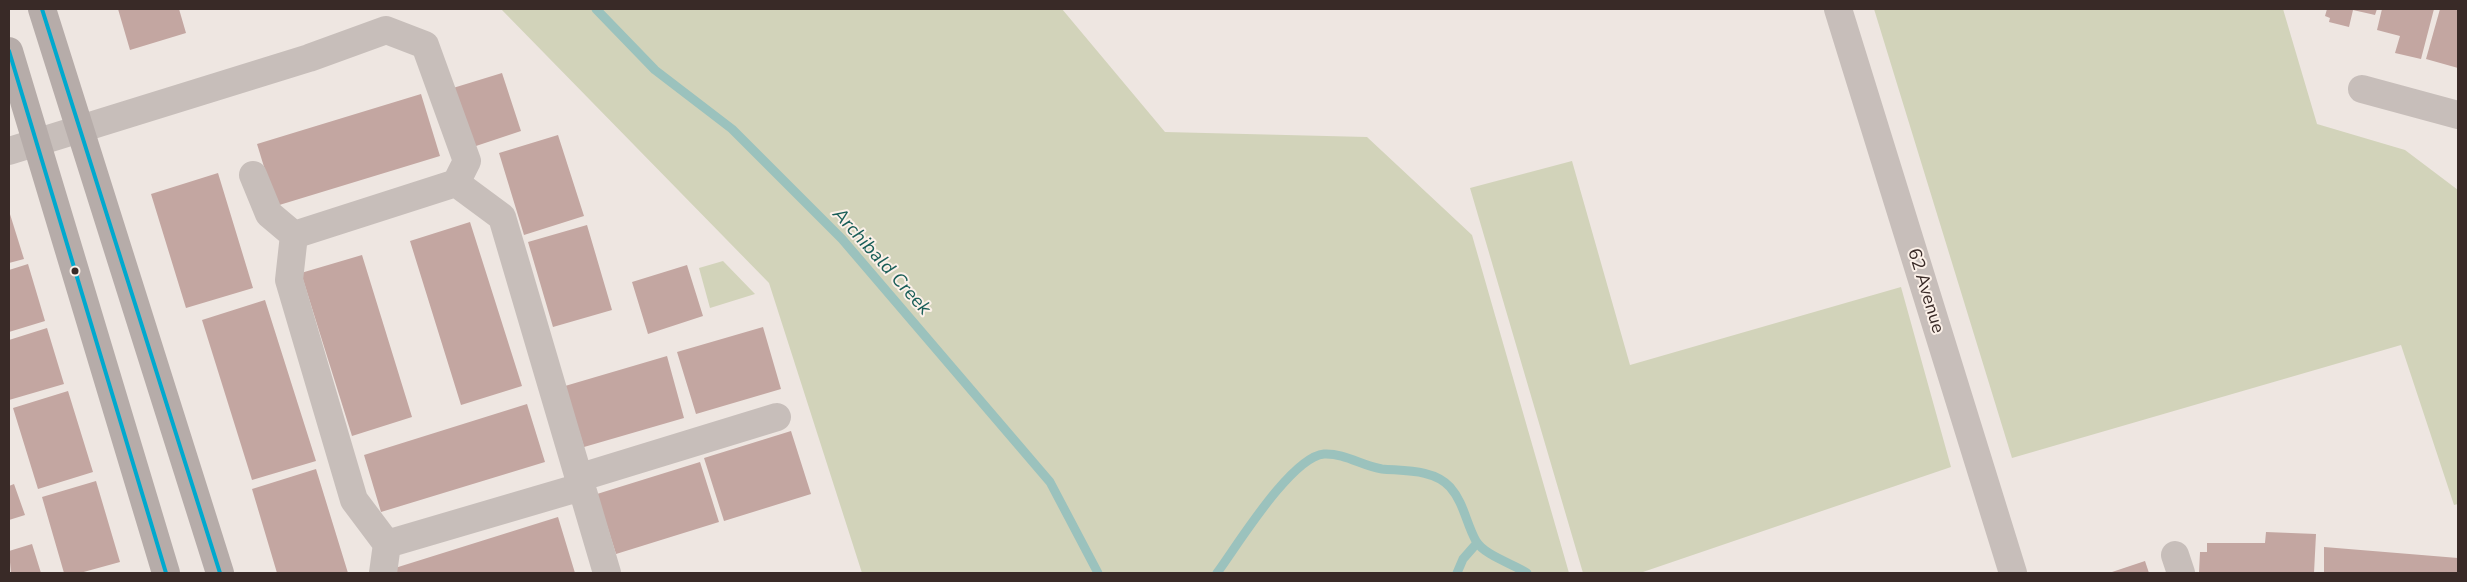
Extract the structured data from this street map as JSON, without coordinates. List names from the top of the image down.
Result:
{
  "streets": {
    "street": ["62 Avenue"]
  },
  "water": ["Archibald Creek"]
}
